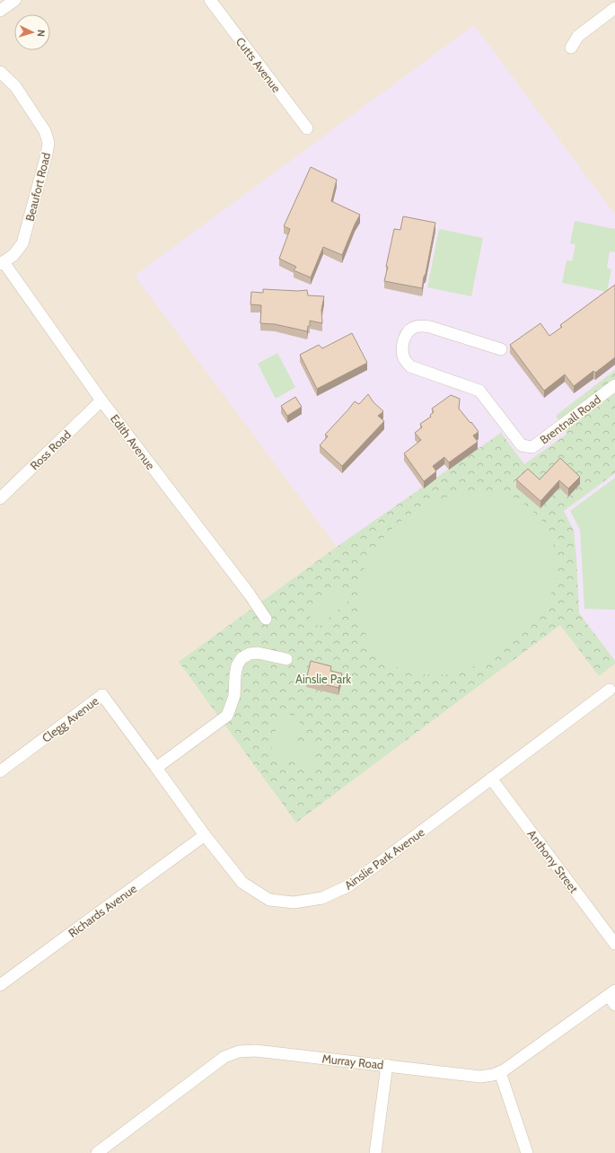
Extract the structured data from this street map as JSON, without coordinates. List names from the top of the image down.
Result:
{
  "streets": {
    "street": [
      "Cutts Avenue",
      "Beaufort Road",
      "Brentnall Road",
      "Edith Avenue",
      "Ross Road",
      "Clegg Avenue",
      "Ainslie Park Avenue",
      "Anthony Street",
      "Richards Avenue",
      "Murray Road"
    ]
  },
  "crossings": [
    ["Beaufort Road", "Edith Avenue"],
    ["Edith Avenue", "Ross Road"],
    ["Clegg Avenue", "Ainslie Park Avenue"],
    ["Ainslie Park Avenue", "Anthony Street"],
    ["Ainslie Park Avenue", "Richards Avenue"]
  ],
  "parks": ["Ainslie Park"],
  "north": "right"
}
